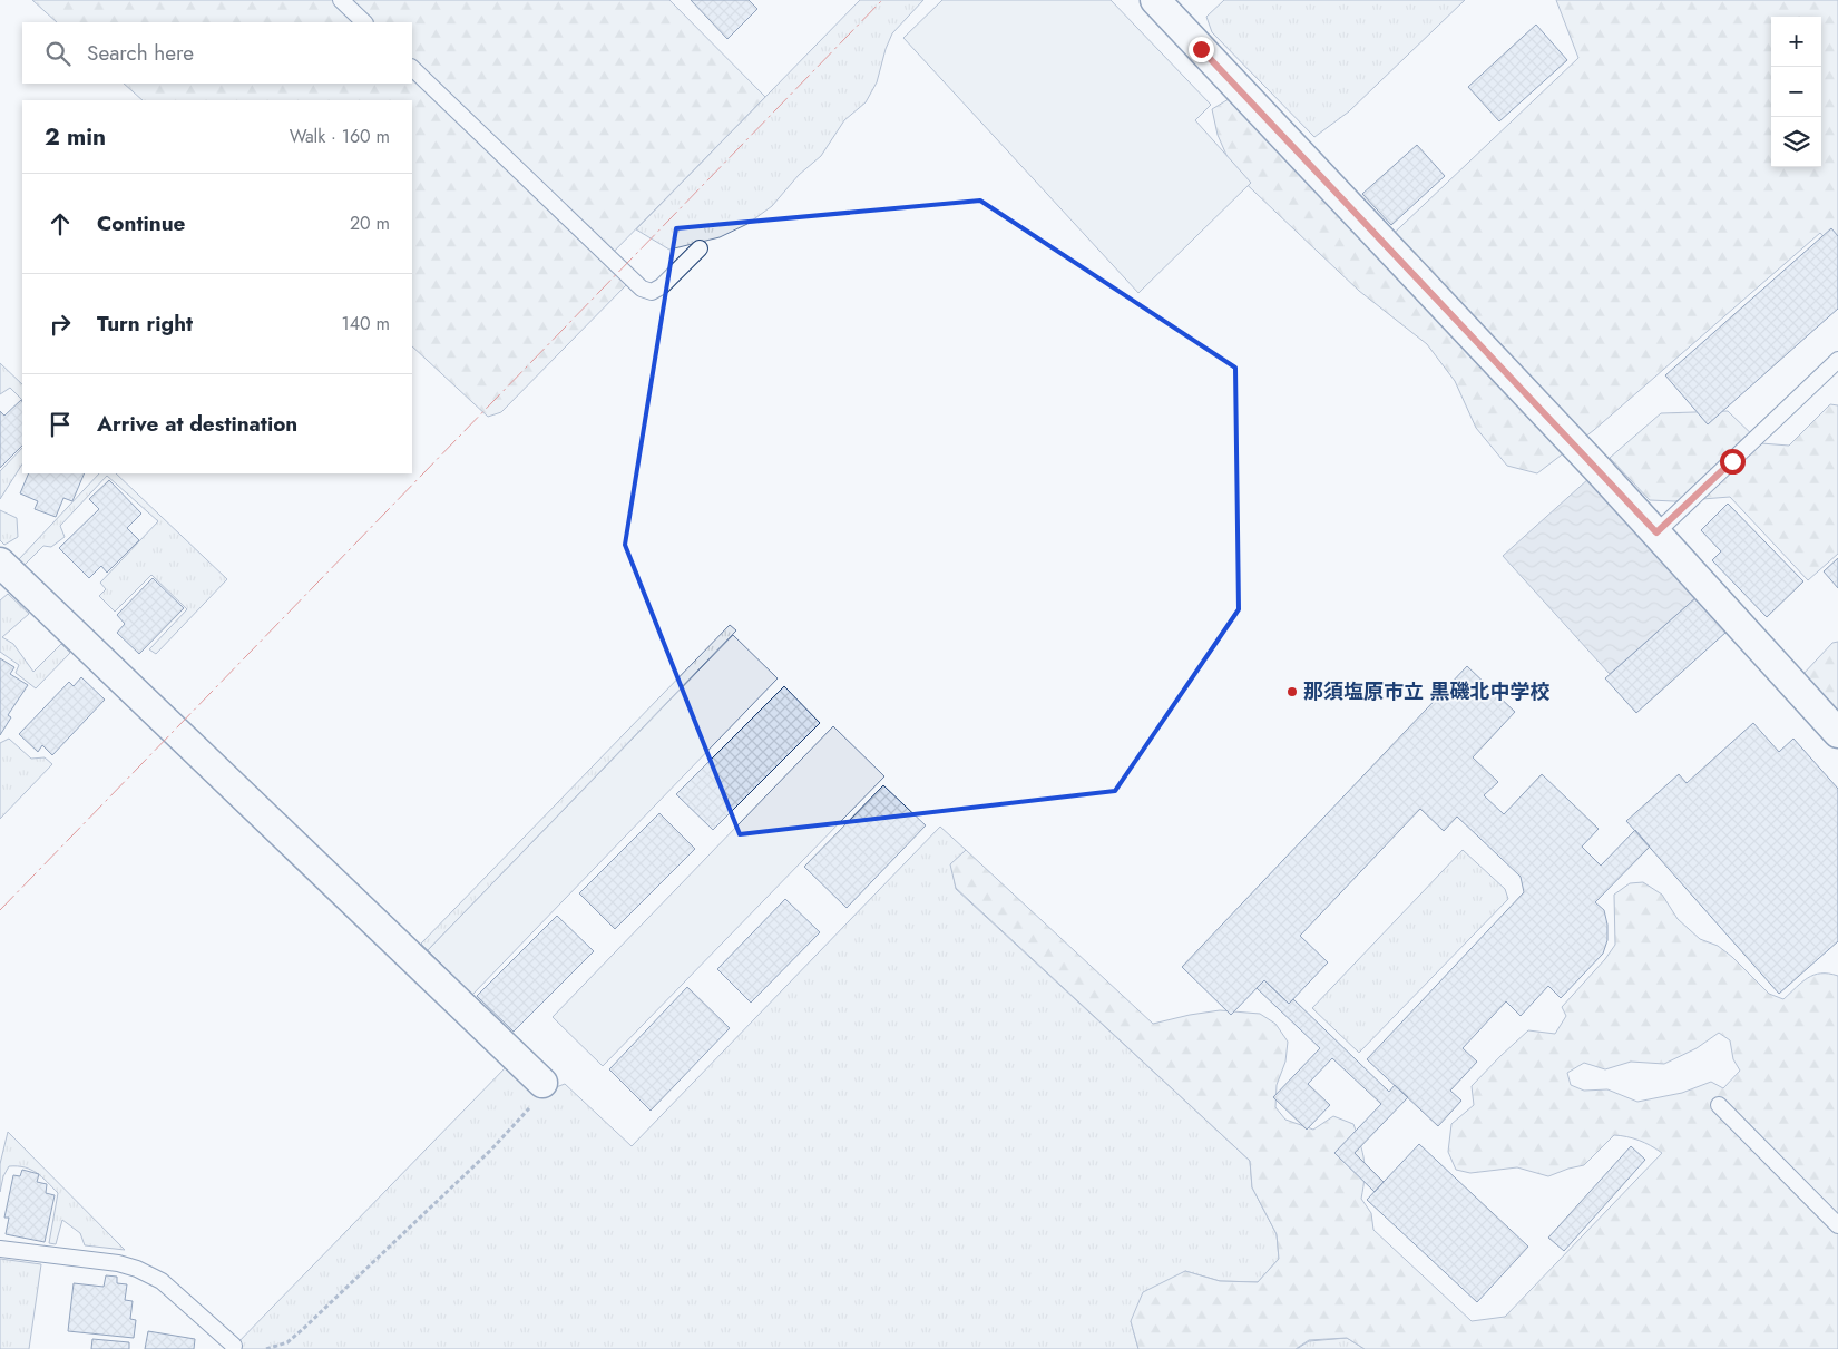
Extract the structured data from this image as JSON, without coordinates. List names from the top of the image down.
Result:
{
  "places": ["那須塩原市立 黒磯北中学校"],
  "page": {
    "map_buttons": ["+", "−"],
    "search": "Search here",
    "heading": ["2 min", "Walk · 160 m"],
    "list": [
      ["Continue", "20 m"],
      ["Turn right", "140 m"],
      "Arrive at destination"
    ]
  }
}
